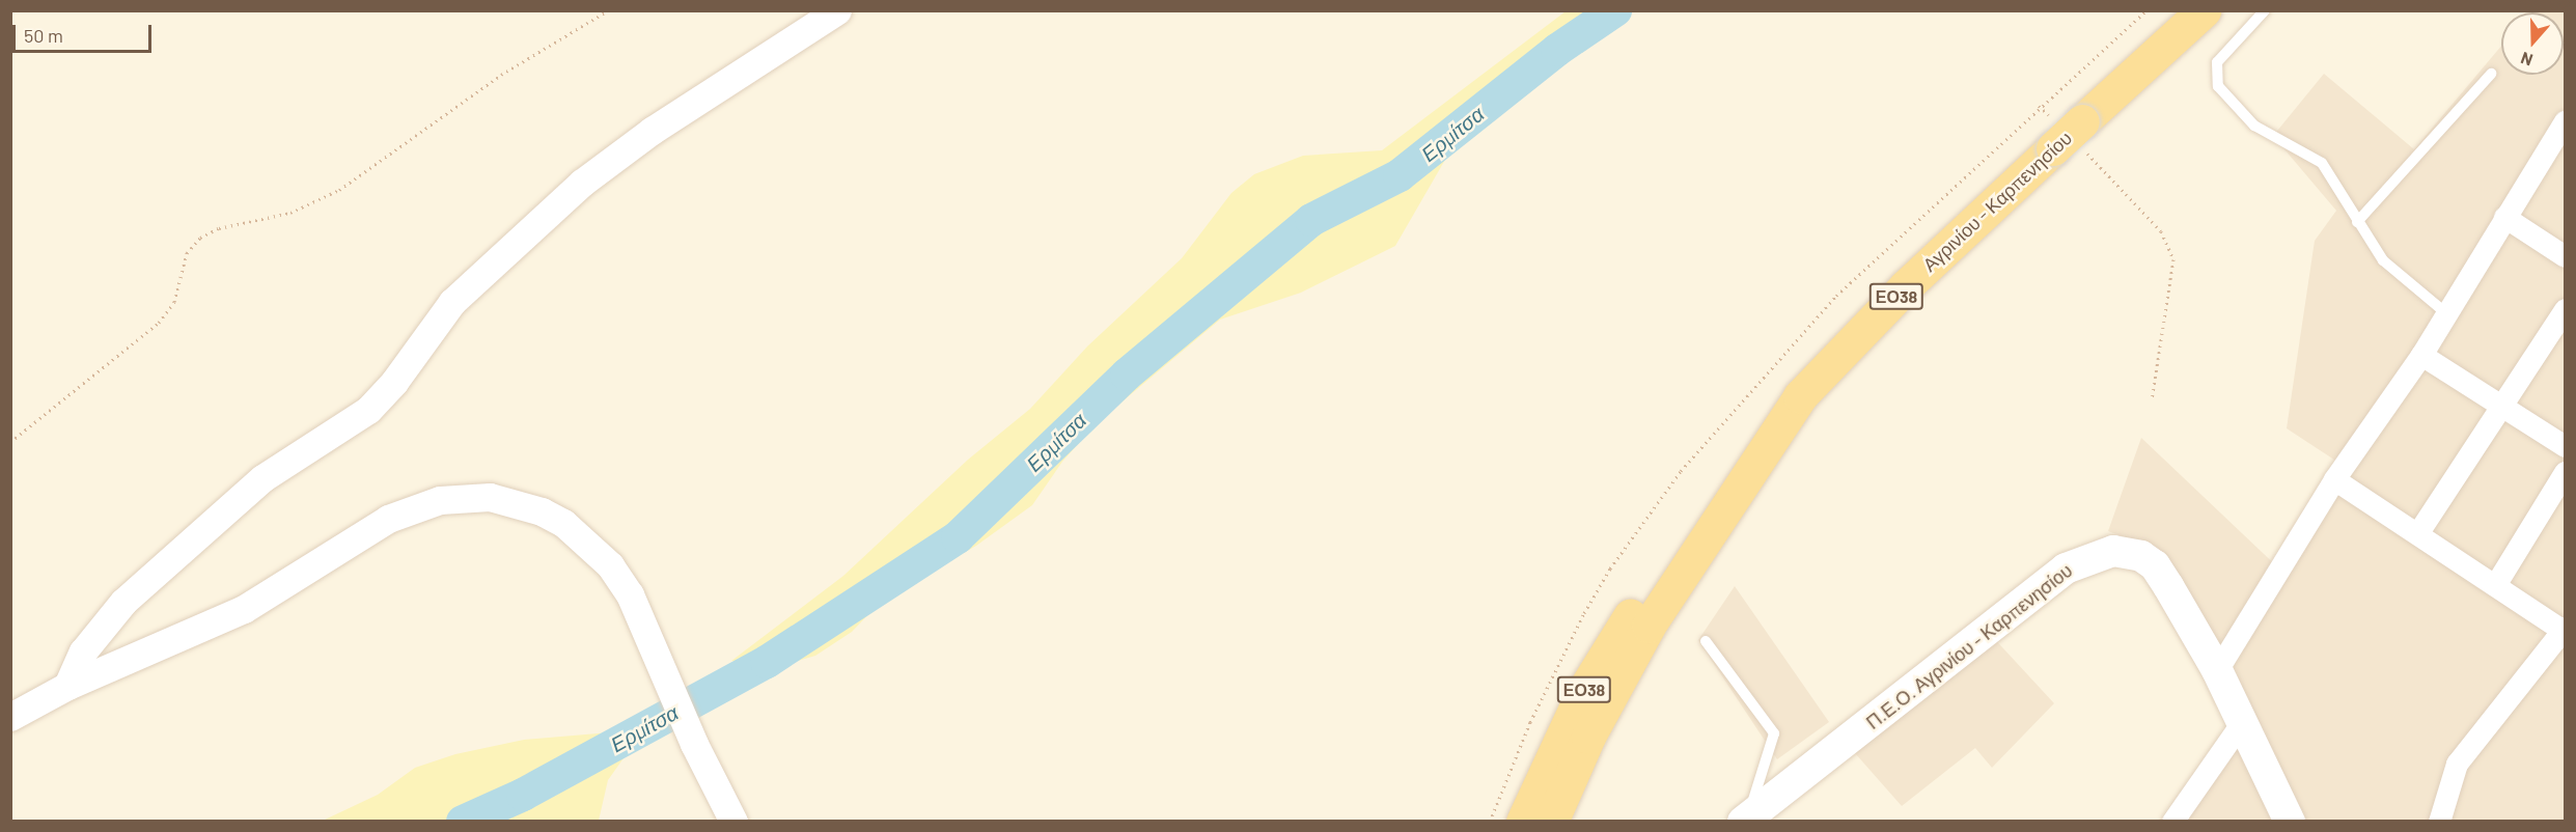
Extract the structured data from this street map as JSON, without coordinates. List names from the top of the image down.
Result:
{
  "streets": {
    "main road": ["Αγρινίου - Καρπενησίου", "ΕΟ38", "Π.Ε.Ο. Αγρινίου - Καρπενησίου"]
  },
  "water": ["Ερμίτσα"],
  "scale_bar": "50 m",
  "north": "bottom"
}
